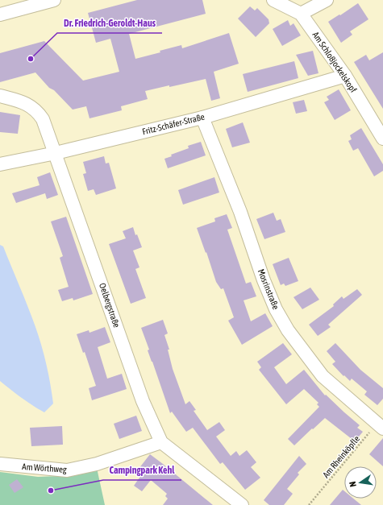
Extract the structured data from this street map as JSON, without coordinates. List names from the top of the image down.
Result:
{
  "streets": {
    "street": [
      "Am Schloßjockelskopf",
      "Fritz-Schäfer-Straße",
      "Mosrinstraße",
      "Oelbergstraße",
      "Am Wörthweg"
    ],
    "path": ["Am Rheinköpfle"]
  },
  "crossings": [
    ["Am Schloßjockelskopf", "Fritz-Schäfer-Straße"],
    ["Fritz-Schäfer-Straße", "Mosrinstraße"],
    ["Fritz-Schäfer-Straße", "Oelbergstraße"],
    ["Mosrinstraße", "Am Rheinköpfle"],
    ["Oelbergstraße", "Am Wörthweg"]
  ],
  "places": ["Dr. Friedrich-Geroldt-Haus", "Campingpark Kehl"],
  "north": "left"
}
